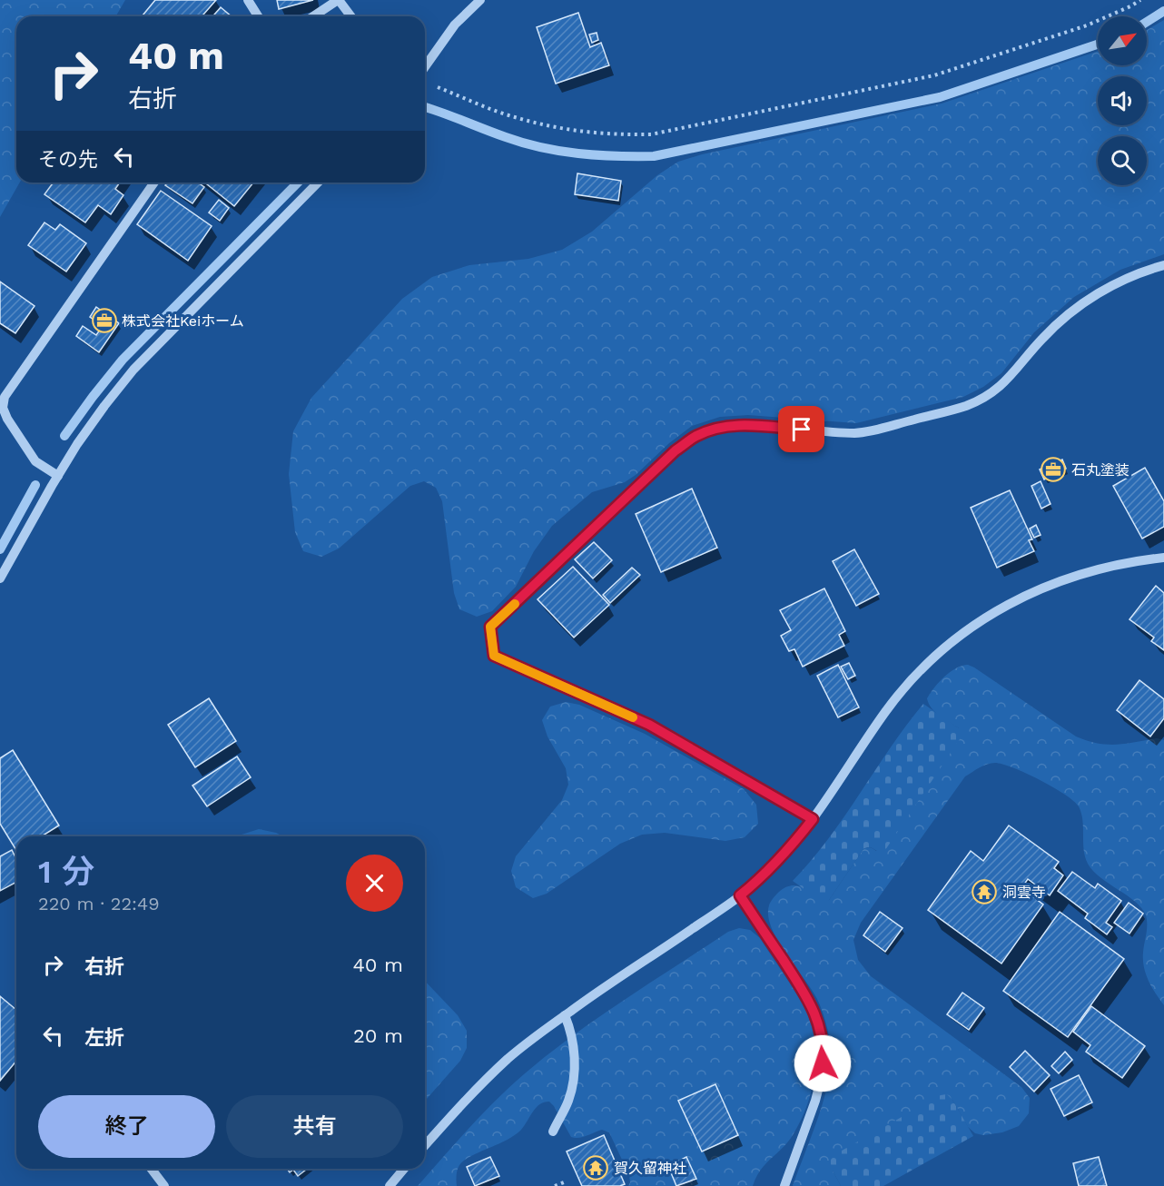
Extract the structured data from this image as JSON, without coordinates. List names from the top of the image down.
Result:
{
  "places": {
    "office": ["株式会社Keiホーム", "石丸塗装"],
    "temple": ["洞雲寺", "賀久留神社"]
  },
  "north": "top right",
  "page": {
    "turn": ["40 m", "右折"],
    "then": "その先",
    "heading": ["1 分", "220 m · 22:49"],
    "list": [
      {
        "name": "右折",
        "value": "40 m"
      },
      {
        "name": "左折",
        "value": "20 m"
      }
    ],
    "buttons": ["終了", "共有"]
  }
}
